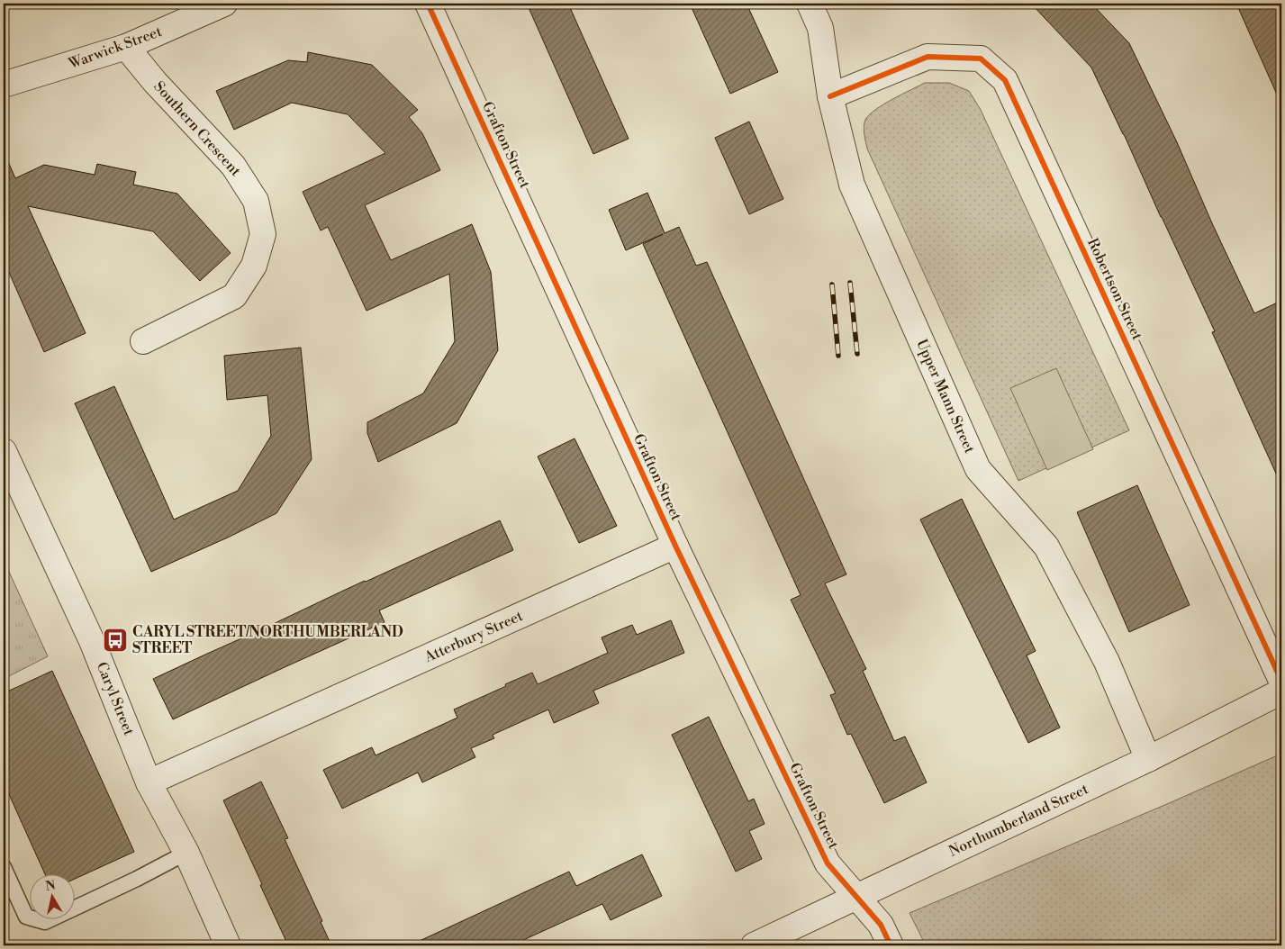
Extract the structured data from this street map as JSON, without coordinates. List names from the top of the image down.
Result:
{
  "streets": {
    "street": [
      "Warwick Street",
      "Southern Crescent",
      "Grafton Street",
      "Robertson Street",
      "Upper Mann Street",
      "Atterbury Street",
      "Caryl Street",
      "Northumberland Street"
    ]
  },
  "crossings": [
    ["Warwick Street", "Southern Crescent"],
    ["Grafton Street", "Atterbury Street"],
    ["Grafton Street", "Northumberland Street"],
    ["Robertson Street", "Upper Mann Street"],
    ["Upper Mann Street", "Northumberland Street"],
    ["Atterbury Street", "Caryl Street"]
  ],
  "places": {
    "bus stop": ["CARYL STREET/NORTHUMBERLAND STREET"]
  },
  "north": "top"
}
